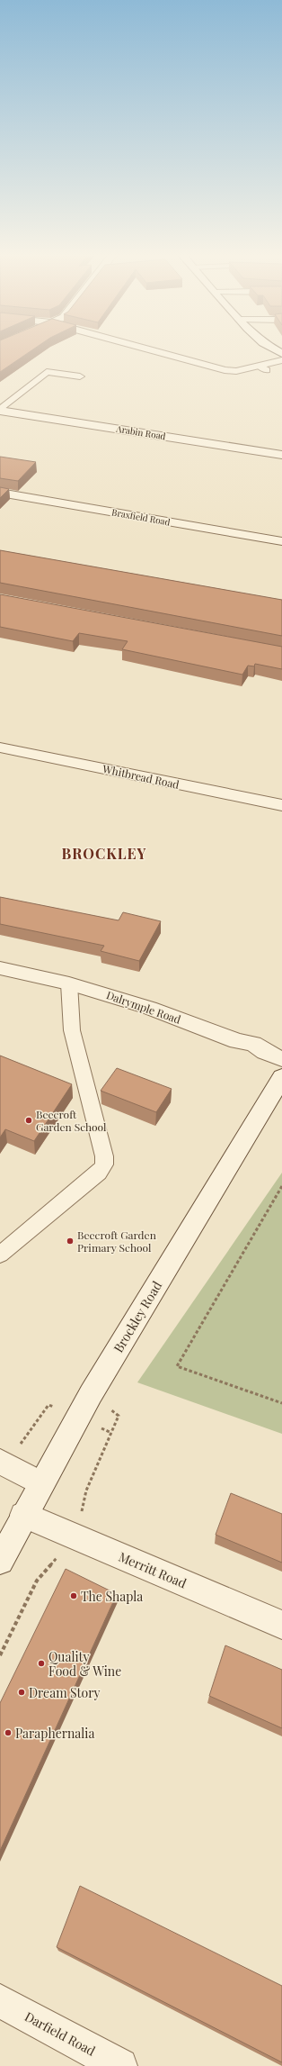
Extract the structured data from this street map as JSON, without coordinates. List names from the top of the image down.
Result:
{
  "streets": {
    "street": [
      "Arabin Road",
      "Braxfield Road",
      "Whitbread Road",
      "Dalrymple Road",
      "Brockley Road",
      "Merritt Road",
      "Darfield Road"
    ]
  },
  "crossings": [
    ["Brockley Road", "Merritt Road"]
  ],
  "districts": ["BROCKLEY"],
  "places": [
    "Beecroft Garden School",
    "Beecroft Garden Primary School",
    "The Shapla",
    "Quality Food & Wine",
    "Dream Story",
    "Paraphernalia"
  ]
}
